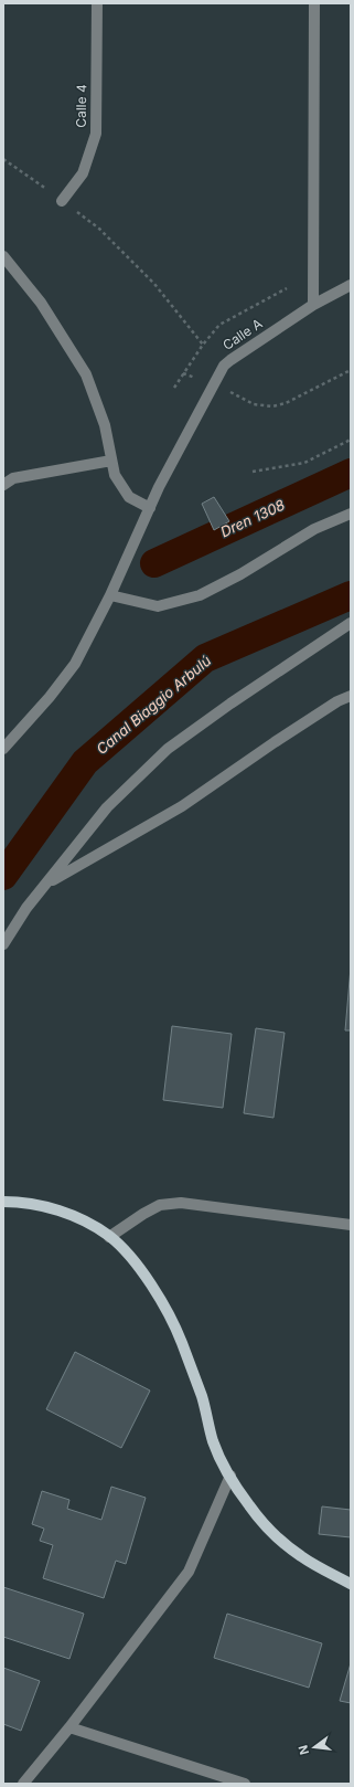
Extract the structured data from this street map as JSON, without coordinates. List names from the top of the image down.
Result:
{
  "streets": {
    "street": ["Calle 4", "Calle A"]
  },
  "water": ["Dren 1308", "Canal Biaggio Arbulú"],
  "north": "left"
}
